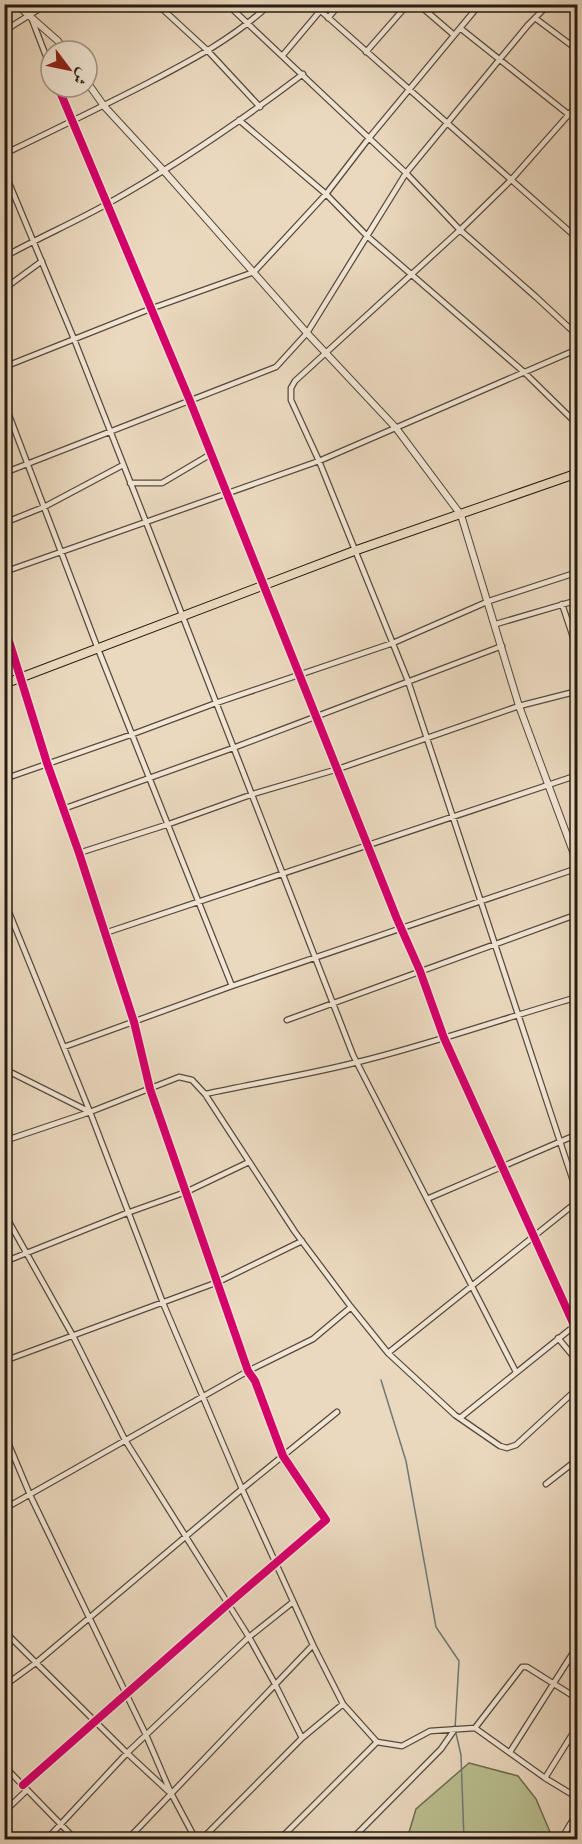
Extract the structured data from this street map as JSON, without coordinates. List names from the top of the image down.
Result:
{
  "north": "bottom right"
}
